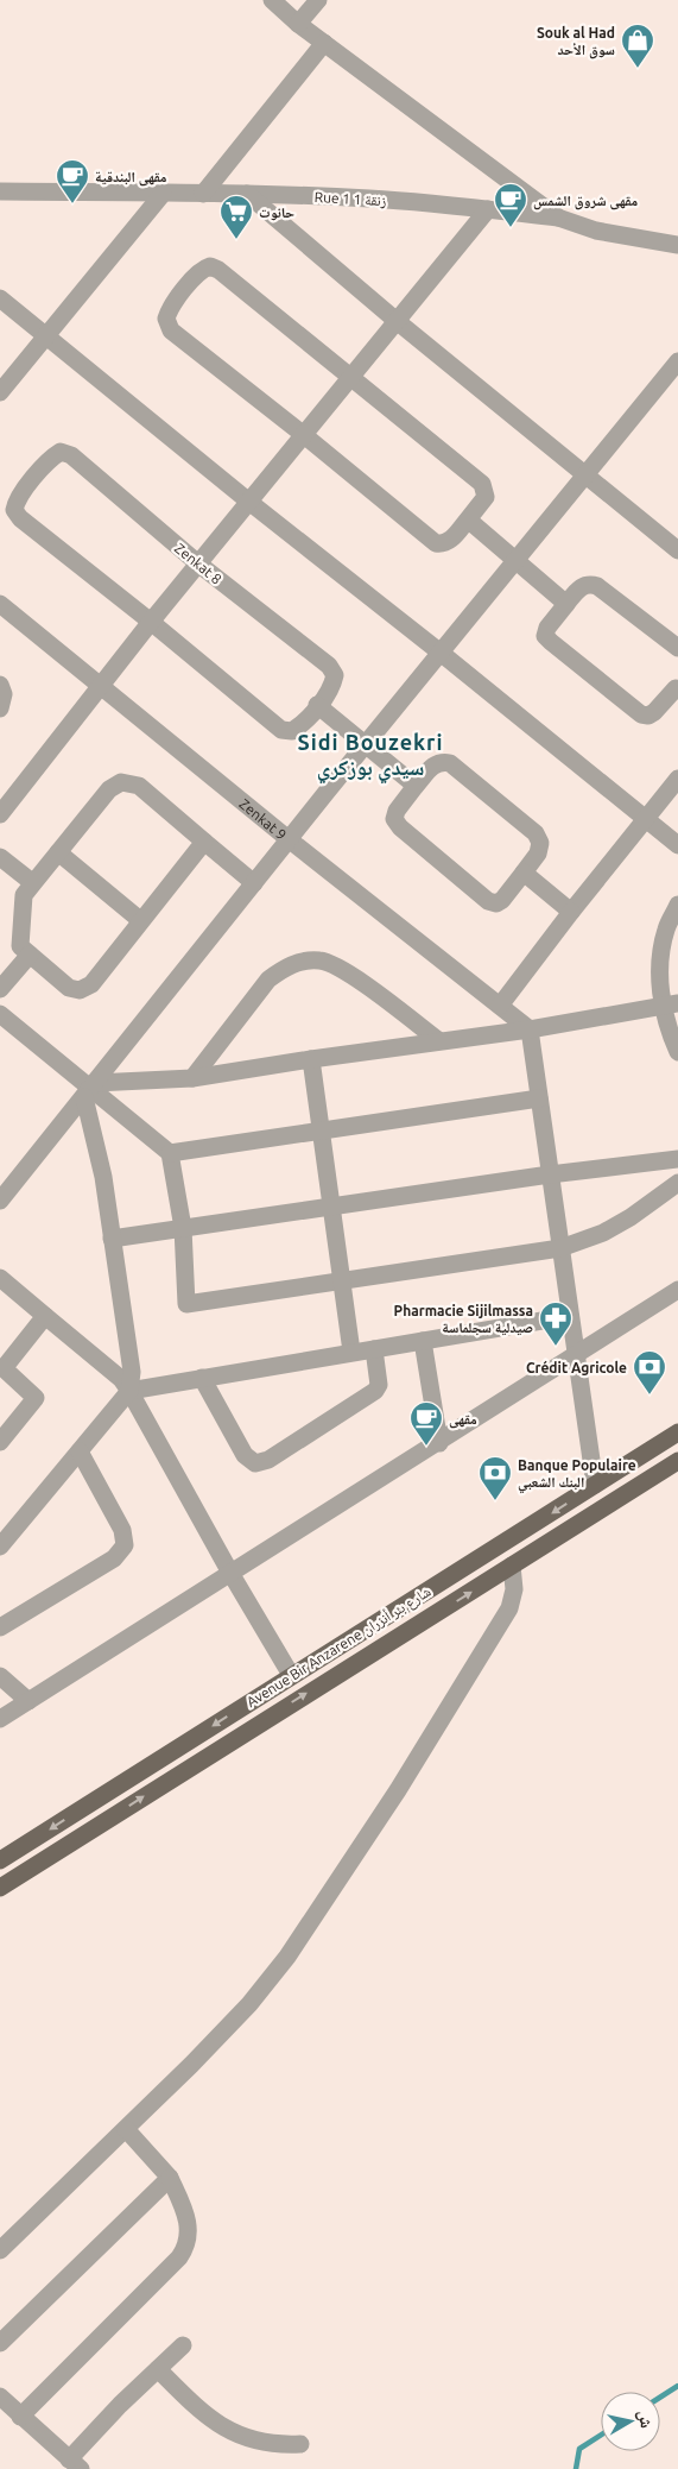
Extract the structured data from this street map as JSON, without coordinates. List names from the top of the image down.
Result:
{
  "streets": {
    "main road": ["Avenue Bir Anzarene شارع بئر أنزران"],
    "street": ["Rue 1 زنقة 1", "Zenkat 8", "Zenkat 9"]
  },
  "districts": ["Sidi Bouzekri سيدي بوزكري"],
  "places": {
    "shop": ["Souk al Had سوق الأحد"],
    "cafe": ["مقهى البندقية", "مقهى شروق الشمس", "مقهى"],
    "supermarket": ["حانوت"],
    "pharmacy": ["Pharmacie Sijilmassa صيدلية سجلماسة"],
    "bank": ["Crédit Agricole", "Banque Populaire البنك الشعبي"]
  },
  "north": "right"
}
